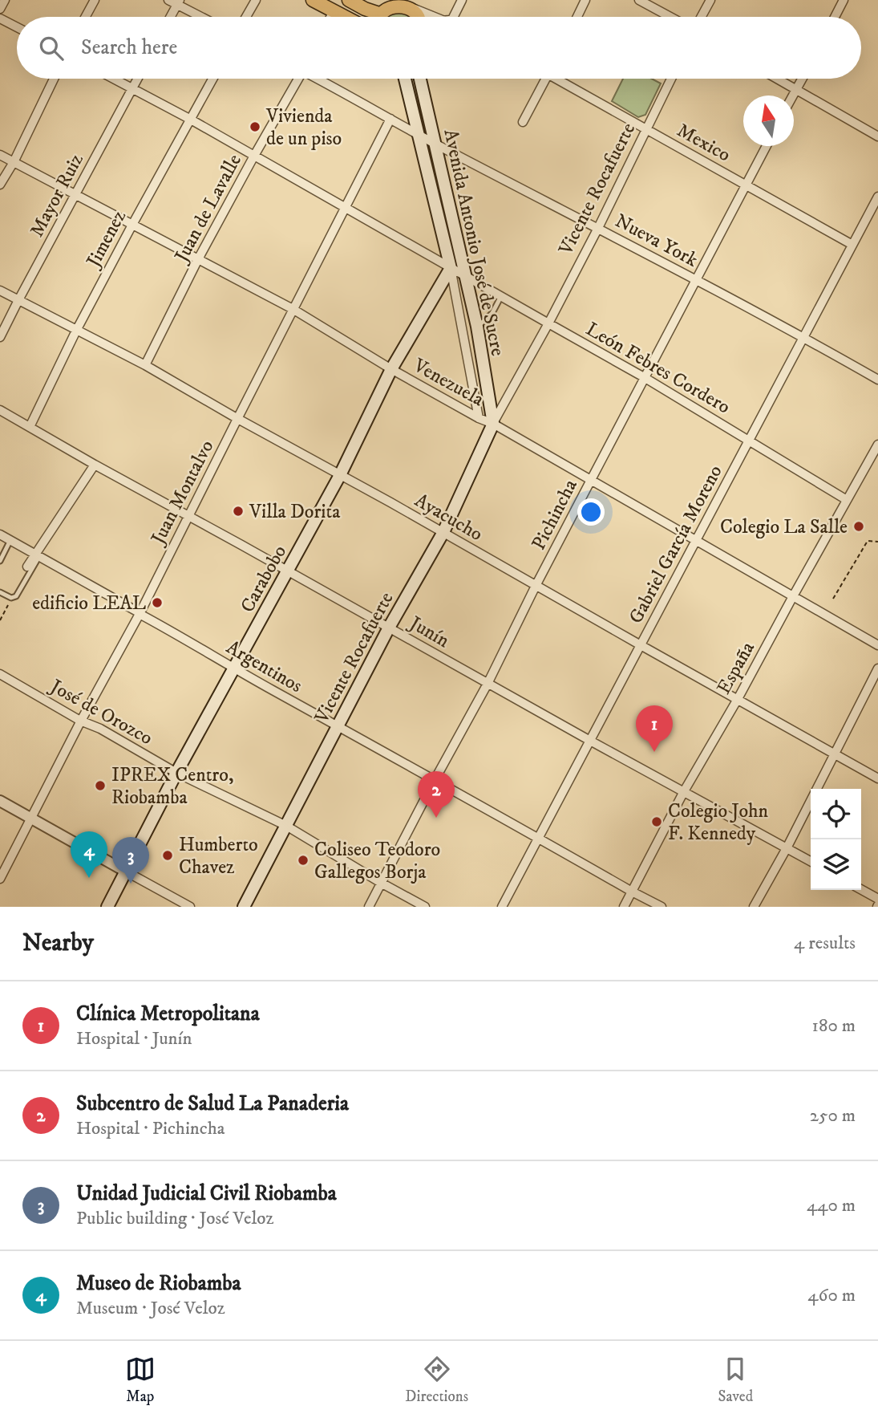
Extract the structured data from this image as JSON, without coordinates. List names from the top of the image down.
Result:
{
  "streets": {
    "main road": ["Vicente Rocafuerte", "Avenida Antonio José de Sucre", "Carabobo"],
    "street": [
      "Mexico",
      "Mayor Ruiz",
      "Juan de Lavalle",
      "Jimenez",
      "Nueva York",
      "León Febres Cordero",
      "Venezuela",
      "Juan Montalvo",
      "Pichincha",
      "Ayacucho",
      "Gabriel García Moreno",
      "Junín",
      "Argentinos",
      "España",
      "José de Orozco"
    ]
  },
  "crossings": [
    ["Mexico", "Vicente Rocafuerte"],
    ["Mexico", "Pichincha"],
    ["Mexico", "Gabriel García Moreno"],
    ["Vicente Rocafuerte", "Nueva York"],
    ["Vicente Rocafuerte", "Avenida Antonio José de Sucre"],
    ["Vicente Rocafuerte", "León Febres Cordero"],
    ["Vicente Rocafuerte", "Venezuela"],
    ["Vicente Rocafuerte", "Ayacucho"],
    ["Vicente Rocafuerte", "Junín"],
    ["Vicente Rocafuerte", "Argentinos"],
    ["Vicente Rocafuerte", "José de Orozco"],
    ["Mayor Ruiz", "León Febres Cordero"],
    ["Mayor Ruiz", "Venezuela"],
    ["Mayor Ruiz", "Ayacucho"],
    ["Juan de Lavalle", "León Febres Cordero"],
    ["Juan de Lavalle", "Venezuela"],
    ["Juan de Lavalle", "Ayacucho"],
    ["Jimenez", "León Febres Cordero"],
    ["Jimenez", "Venezuela"],
    ["Jimenez", "Ayacucho"],
    ["Jimenez", "Junín"],
    ["Nueva York", "Avenida Antonio José de Sucre"],
    ["Nueva York", "Juan Montalvo"],
    ["Nueva York", "Pichincha"],
    ["Nueva York", "Gabriel García Moreno"],
    ["Avenida Antonio José de Sucre", "León Febres Cordero"],
    ["Avenida Antonio José de Sucre", "Venezuela"],
    ["Avenida Antonio José de Sucre", "Carabobo"],
    ["León Febres Cordero", "Juan Montalvo"],
    ["León Febres Cordero", "Pichincha"],
    ["León Febres Cordero", "Gabriel García Moreno"],
    ["León Febres Cordero", "Carabobo"],
    ["León Febres Cordero", "España"],
    ["Venezuela", "Juan Montalvo"],
    ["Venezuela", "Pichincha"],
    ["Venezuela", "Gabriel García Moreno"],
    ["Venezuela", "Carabobo"],
    ["Venezuela", "España"],
    ["Juan Montalvo", "Ayacucho"],
    ["Juan Montalvo", "Junín"],
    ["Juan Montalvo", "Argentinos"],
    ["Juan Montalvo", "José de Orozco"],
    ["Pichincha", "Ayacucho"],
    ["Pichincha", "Junín"],
    ["Pichincha", "Argentinos"],
    ["Pichincha", "José de Orozco"],
    ["Ayacucho", "Gabriel García Moreno"],
    ["Ayacucho", "Carabobo"],
    ["Ayacucho", "España"],
    ["Gabriel García Moreno", "Junín"],
    ["Gabriel García Moreno", "Argentinos"],
    ["Carabobo", "Junín"],
    ["Carabobo", "Argentinos"],
    ["Carabobo", "José de Orozco"],
    ["Junín", "España"],
    ["Argentinos", "España"]
  ],
  "places": [
    "Vivienda de un piso",
    "Villa Dorita",
    "Colegio La Salle",
    "edificio LEAL",
    "IPREX Centro, Riobamba",
    "Colegio John F. Kennedy",
    "Humberto Chavez",
    "Coliseo Teodoro Gallegos Borja"
  ],
  "north": "top",
  "page": {
    "search": "Search here",
    "pins": [
      "1",
      "2",
      "4",
      "3"
    ],
    "heading": ["Nearby", "4 results"],
    "list": [
      {
        "mark": "1",
        "name": "Clínica Metropolitana",
        "note": "Hospital · Junín",
        "value": "180 m"
      },
      {
        "mark": "2",
        "name": "Subcentro de Salud La Panaderia",
        "note": "Hospital · Pichincha",
        "value": "250 m"
      },
      {
        "mark": "3",
        "name": "Unidad Judicial Civil Riobamba",
        "note": "Public building · José Veloz",
        "value": "440 m"
      },
      {
        "mark": "4",
        "name": "Museo de Riobamba",
        "note": "Museum · José Veloz",
        "value": "460 m"
      }
    ],
    "nav": ["Map", "Directions", "Saved"]
  }
}
